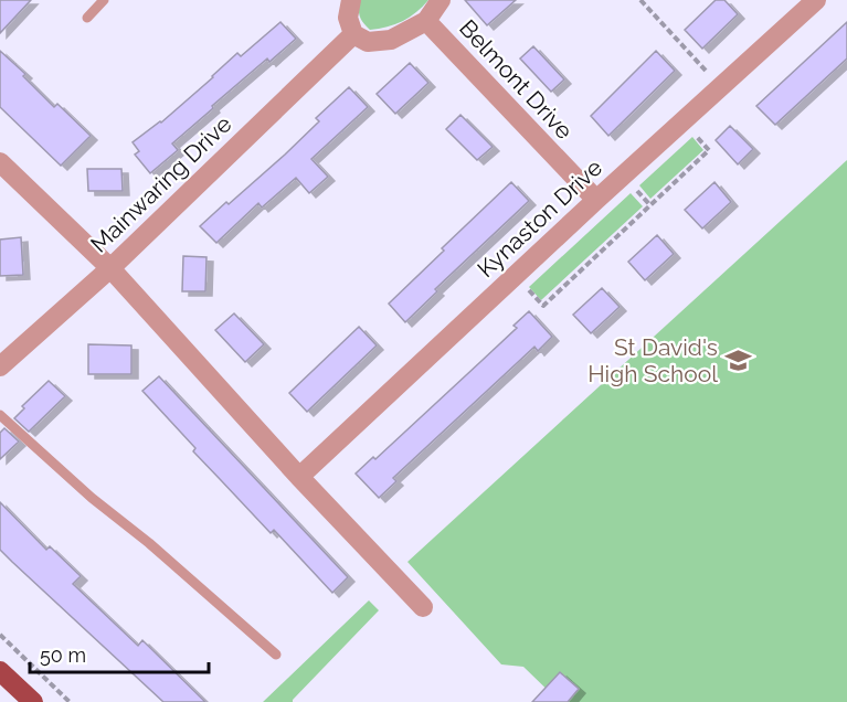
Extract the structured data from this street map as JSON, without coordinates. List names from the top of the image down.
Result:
{
  "streets": {
    "street": ["Belmont Drive", "Mainwaring Drive", "Kynaston Drive"]
  },
  "crossings": [
    ["Belmont Drive", "Kynaston Drive"]
  ],
  "places": {
    "school or university": ["St David's High School"]
  },
  "scale_bar": "50 m"
}
